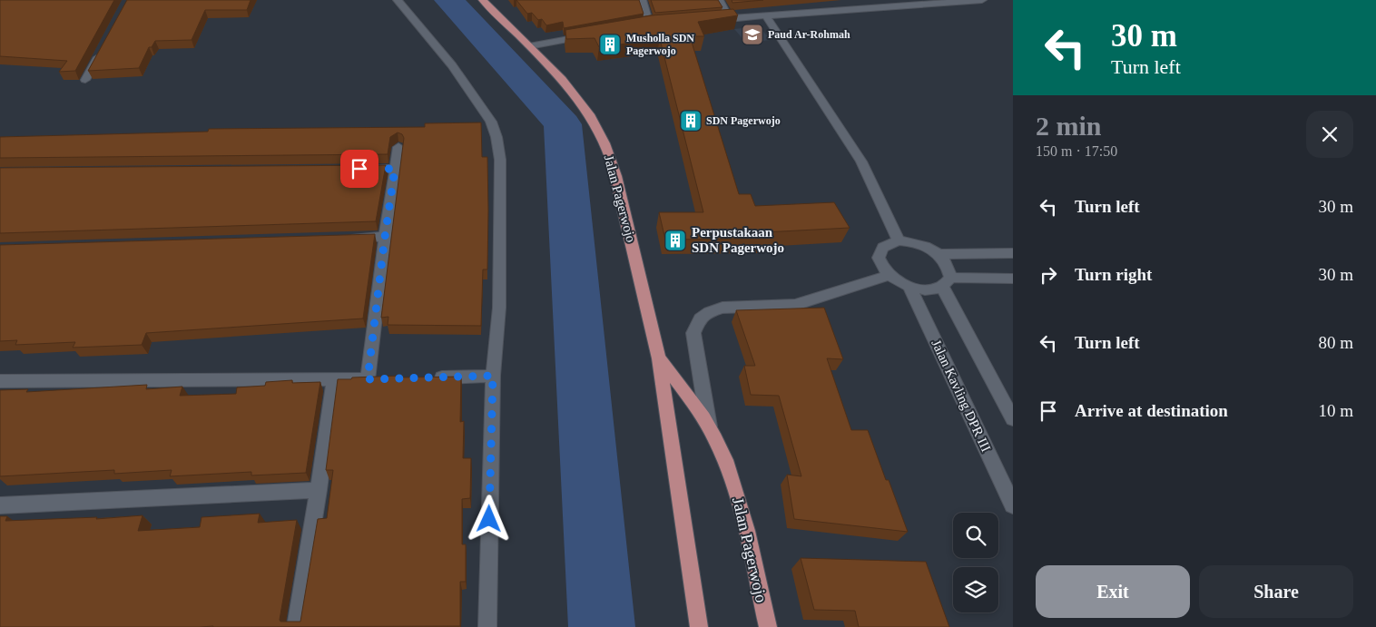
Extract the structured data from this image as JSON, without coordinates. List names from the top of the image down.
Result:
{
  "streets": {
    "main road": ["Jalan Pagerwojo"],
    "street": ["Jalan Kavling DPR III"]
  },
  "places": {
    "school or university": ["Paud Ar-Rohmah"],
    "building": ["Musholla SDN Pagerwojo", "SDN Pagerwojo", "Perpustakaan SDN Pagerwojo"]
  },
  "page": {
    "turn": ["30 m", "Turn left"],
    "heading": ["2 min", "150 m · 17:50"],
    "list": [
      {
        "name": "Turn left",
        "value": "30 m"
      },
      {
        "name": "Turn right",
        "value": "30 m"
      },
      {
        "name": "Turn left",
        "value": "80 m"
      },
      {
        "name": "Arrive at destination",
        "value": "10 m"
      }
    ],
    "buttons": ["Exit", "Share"]
  }
}
